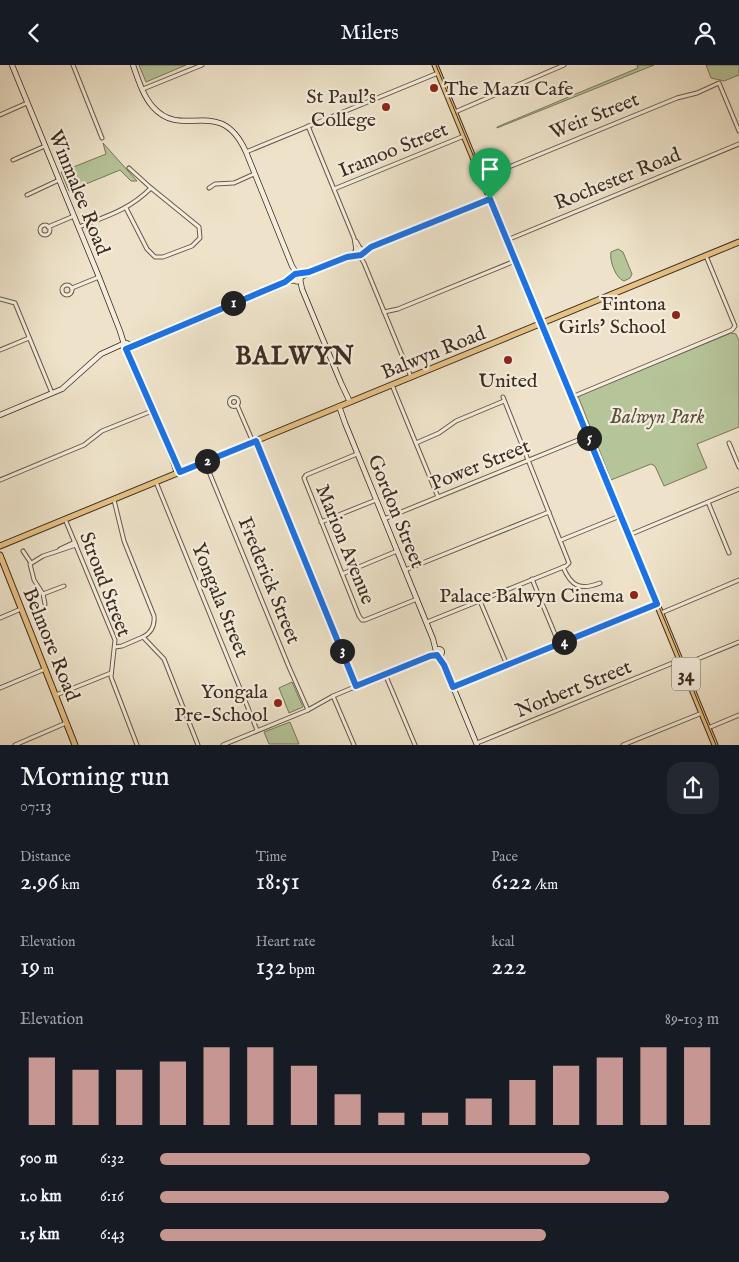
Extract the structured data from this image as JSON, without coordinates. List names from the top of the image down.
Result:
{
  "streets": {
    "main road": ["Balwyn Road", "Belmore Road", "34"],
    "street": [
      "Weir Street",
      "Iramoo Street",
      "Rochester Road",
      "Winmalee Road",
      "Power Street",
      "Gordon Street",
      "Marion Avenue",
      "Frederick Street",
      "Stroud Street",
      "Yongala Street",
      "Norbert Street"
    ]
  },
  "crossings": [
    ["Weir Street", "34"],
    ["Iramoo Street", "34"],
    ["Rochester Road", "34"],
    ["Winmalee Road", "Balwyn Road"],
    ["Balwyn Road", "Gordon Street"],
    ["Balwyn Road", "Frederick Street"],
    ["Balwyn Road", "Stroud Street"],
    ["Balwyn Road", "Yongala Street"],
    ["Balwyn Road", "34"],
    ["Power Street", "Gordon Street"],
    ["Power Street", "34"],
    ["Gordon Street", "Marion Avenue"],
    ["Gordon Street", "Norbert Street"],
    ["34", "Norbert Street"]
  ],
  "districts": ["BALWYN"],
  "parks": ["Balwyn Park"],
  "places": [
    "The Mazu Cafe",
    "St Paul's College",
    "Fintona Girls' School",
    "United",
    "Palace Balwyn Cinema",
    "Yongala Pre-School"
  ],
  "page": {
    "header": "Milers",
    "pins": [
      "1",
      "5",
      "2",
      "4",
      "3"
    ],
    "heading": ["Morning run", "07:13"],
    "stats": [
      ["Distance", "2.96 km"],
      ["Time", "18:51"],
      ["Pace", "6:22 /km"],
      ["Elevation", "19 m"],
      ["Heart rate", "132 bpm"],
      ["kcal", "222"]
    ],
    "chart": ["Elevation", "89–103 m"],
    "list": [
      {
        "name": "500 m",
        "note": "6:32"
      },
      {
        "name": "1.0 km",
        "note": "6:16"
      },
      {
        "name": "1.5 km",
        "note": "6:43"
      }
    ]
  }
}
